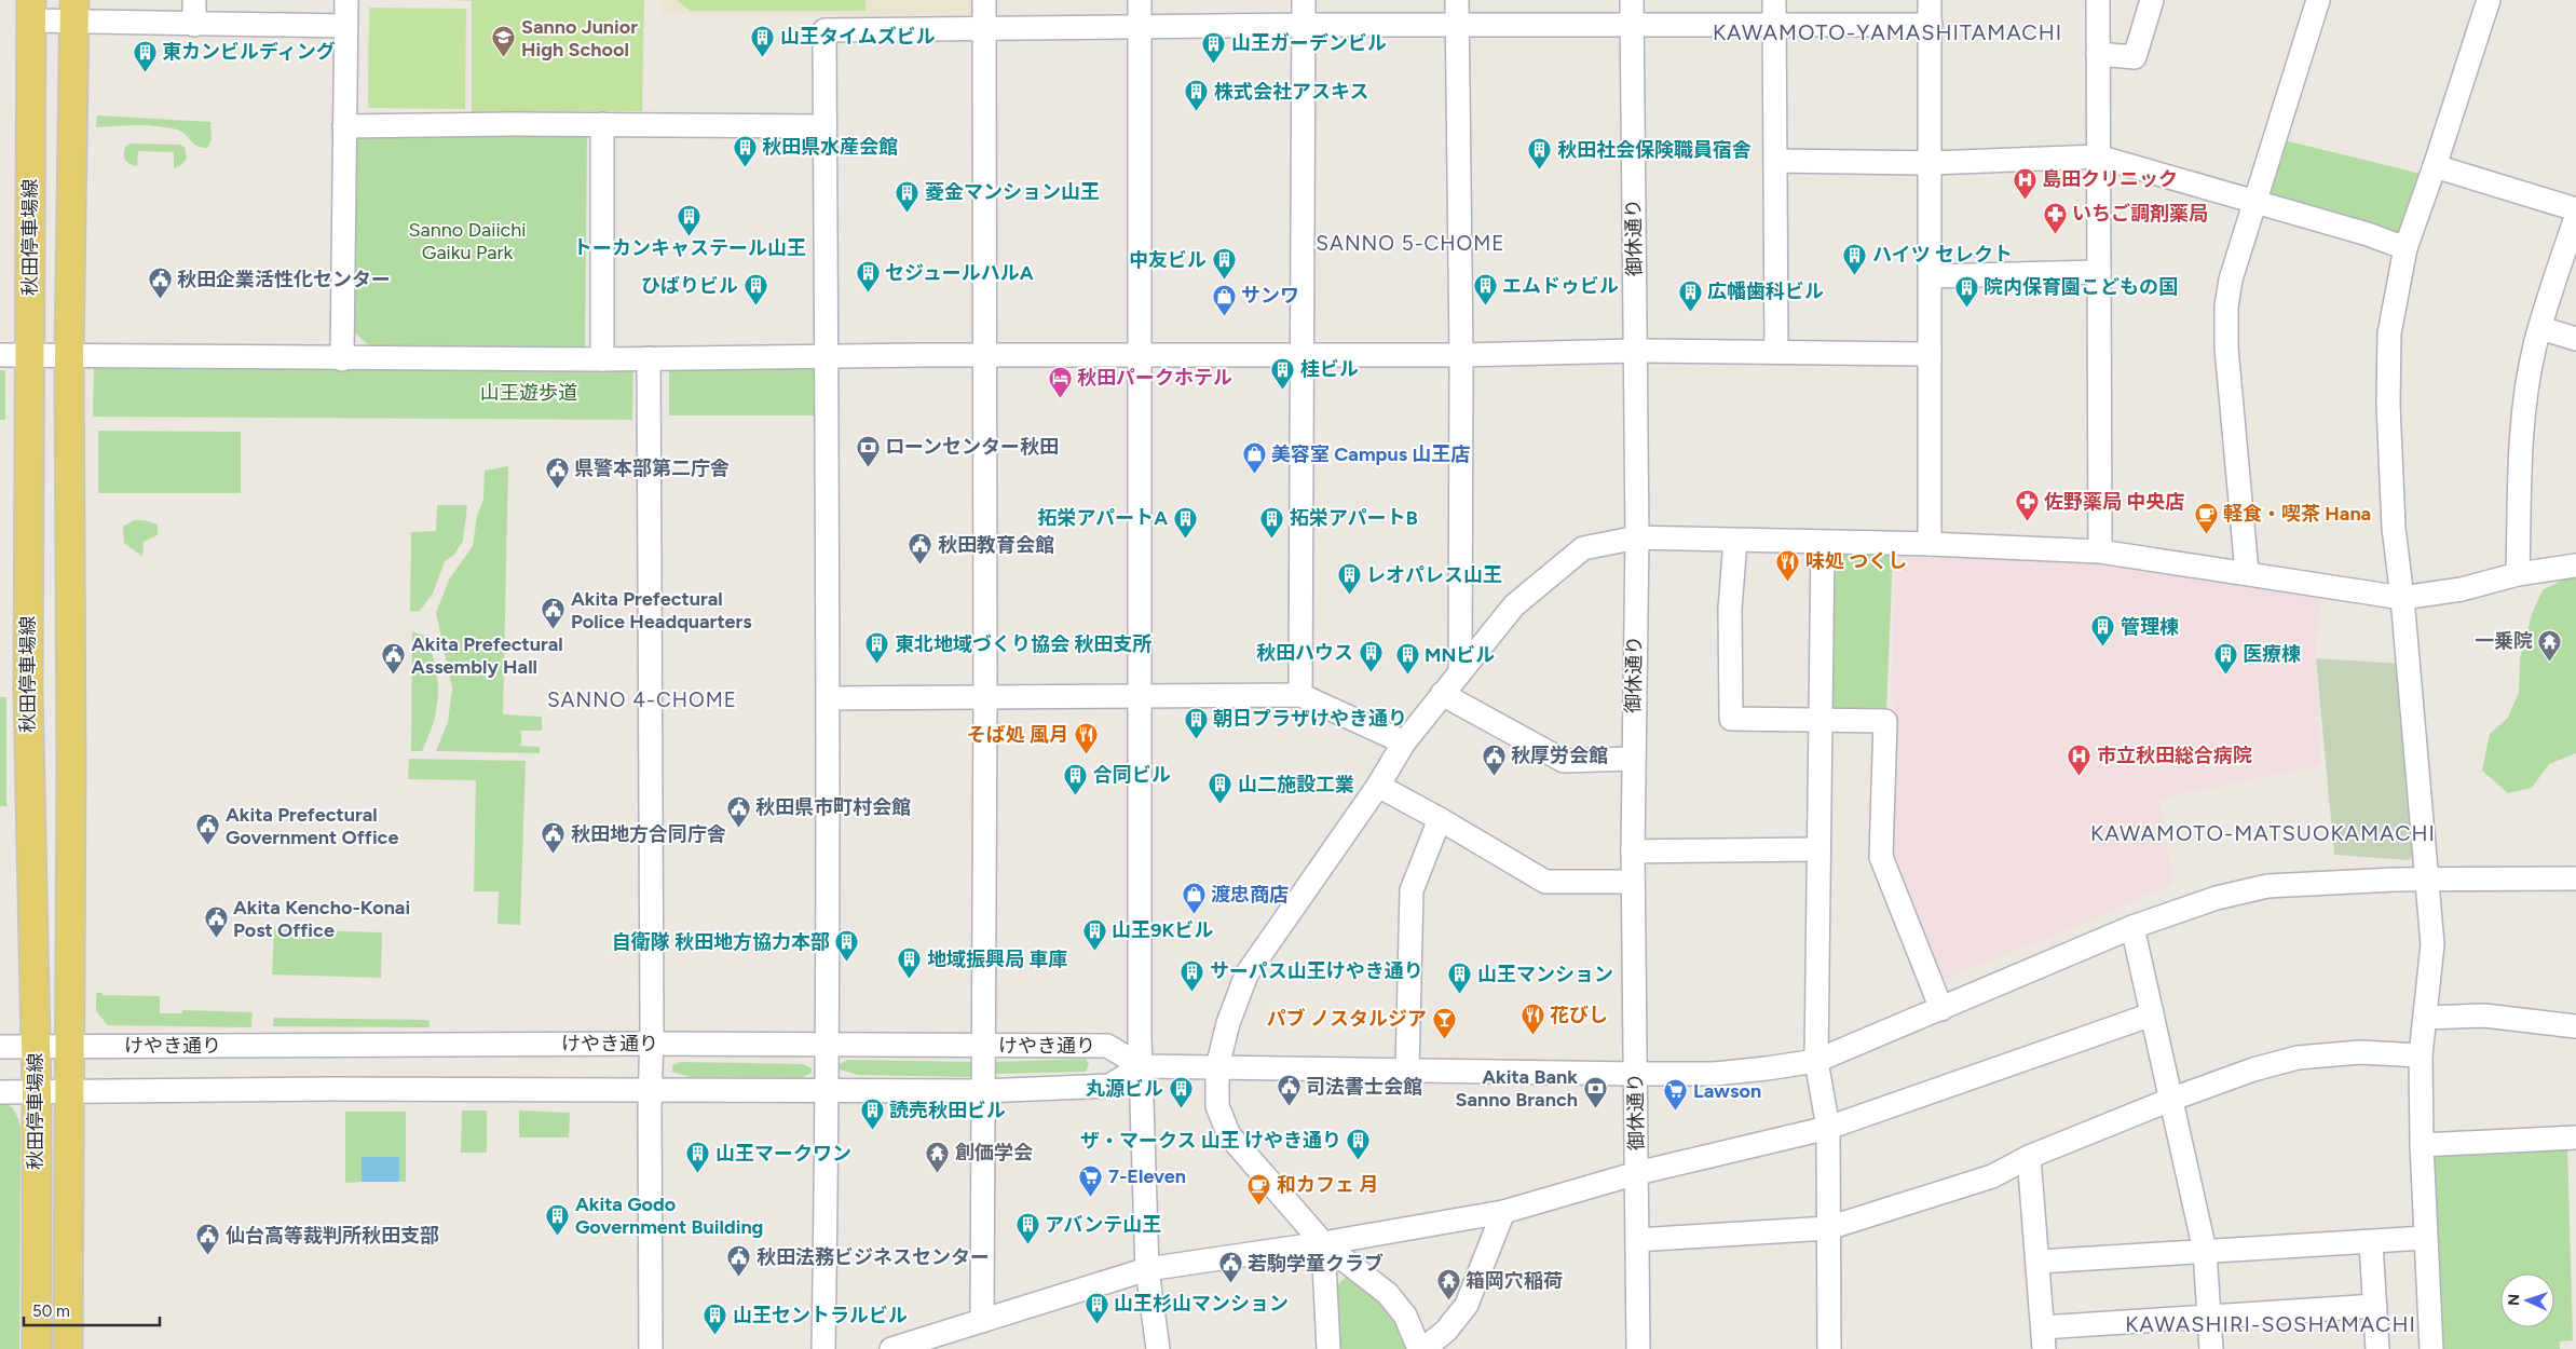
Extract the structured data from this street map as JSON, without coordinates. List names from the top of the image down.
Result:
{
  "streets": {
    "main road": ["秋田停車場線"],
    "street": ["御休通り", "けやき通り"]
  },
  "crossings": [
    ["秋田停車場線", "けやき通り"]
  ],
  "districts": [
    "KAWAMOTO-YAMASHITAMACHI",
    "SANNO 5-CHOME",
    "SANNO 4-CHOME",
    "KAWAMOTO-MATSUOKAMACHI",
    "KAWASHIRI-SOSHAMACHI"
  ],
  "parks": ["Sanno Daiichi Gaiku Park", "山王遊歩道"],
  "places": {
    "building": [
      "山王タイムズビル",
      "山王ガーデンビル",
      "東カンビルディング",
      "株式会社アスキス",
      "秋田県水産会館",
      "秋田社会保険職員宿舎",
      "菱金マンション山王",
      "トーカンキャステール山王",
      "ハイツ セレクト",
      "中友ビル",
      "セジュールハルA",
      "ひばりビル",
      "エムドゥビル",
      "院内保育園こどもの国",
      "広幡歯科ビル",
      "桂ビル",
      "拓栄アパートA",
      "拓栄アパートB",
      "レオパレス山王",
      "管理棟",
      "東北地域づくり協会 秋田支所",
      "秋田ハウス",
      "医療棟",
      "MNビル",
      "朝日プラザけやき通り",
      "合同ビル",
      "山二施設工業",
      "山王9Kビル",
      "自衛隊 秋田地方協力本部",
      "地域振興局 車庫",
      "サーパス山王けやき通り",
      "山王マンション",
      "丸源ビル",
      "読売秋田ビル",
      "ザ・マークス 山王 けやき通り",
      "山王マークワン",
      "Akita Godo Government Building",
      "アバンテ山王",
      "山王杉山マンション",
      "山王セントラルビル"
    ],
    "school or university": ["Sanno Junior High School"],
    "hospital": ["島田クリニック", "市立秋田総合病院"],
    "pharmacy": ["いちご調剤薬局", "佐野薬局 中央店"],
    "public building": [
      "秋田企業活性化センター",
      "県警本部第二庁舎",
      "秋田教育会館",
      "Akita Prefectural Police Headquarters",
      "Akita Prefectural Assembly Hall",
      "秋厚労会館",
      "秋田県市町村会館",
      "Akita Prefectural Government Office",
      "秋田地方合同庁舎",
      "Akita Kencho-Konai Post Office",
      "司法書士会館",
      "仙台高等裁判所秋田支部",
      "秋田法務ビジネスセンター",
      "若駒学童クラブ"
    ],
    "shop": ["サンワ", "美容室 Campus 山王店", "渡忠商店"],
    "hotel": ["秋田パークホテル"],
    "bank": ["ローンセンター秋田", "Akita Bank Sanno Branch"],
    "cafe": ["軽食・喫茶 Hana", "和カフェ 月"],
    "restaurant": ["味処 つくし", "そば処 風月", "花びし"],
    "temple": ["一乗院", "創価学会", "箱岡穴稲荷"],
    "bar": ["パブ ノスタルジア"],
    "supermarket": ["Lawson", "7-Eleven"]
  },
  "scale_bar": "50 m",
  "north": "left"
}
